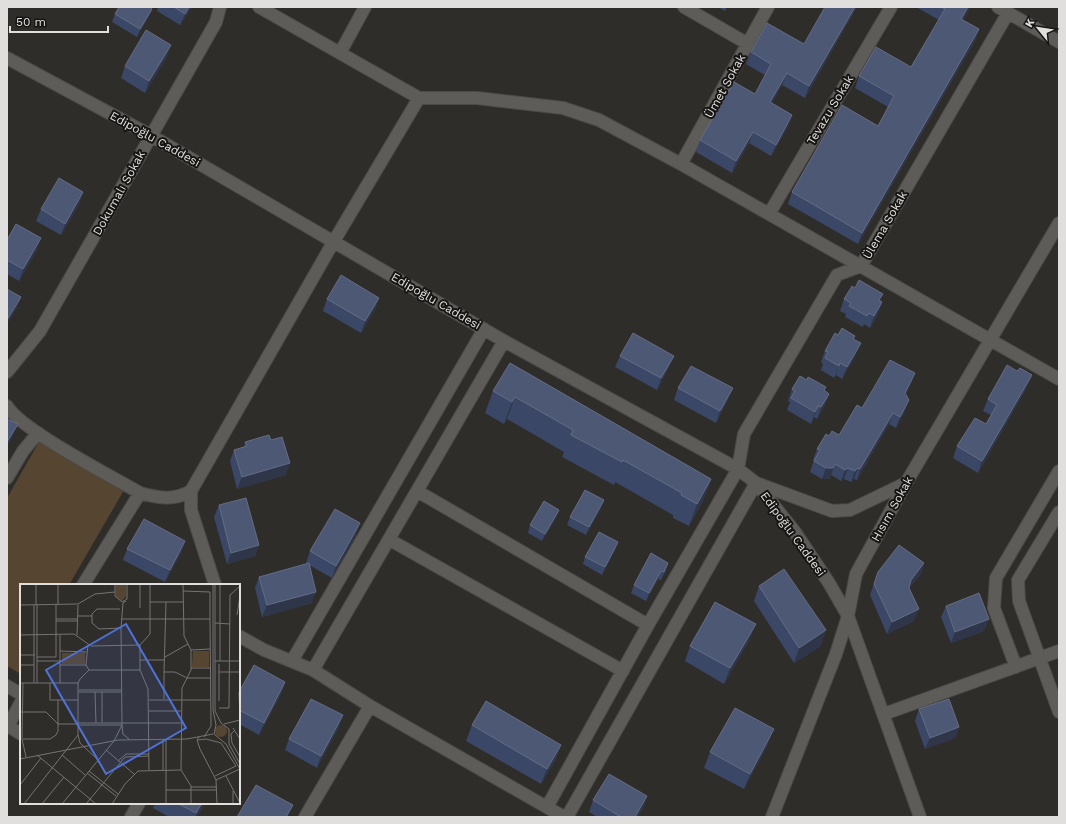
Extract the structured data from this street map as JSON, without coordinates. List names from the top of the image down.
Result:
{
  "streets": {
    "street": [
      "Ümet Sokak",
      "Tevazu Sokak",
      "Edipoğlu Caddesi",
      "Dokumalı Sokak",
      "Ülema Sokak",
      "Hısım Sokak"
    ]
  },
  "crossings": [
    ["Edipoğlu Caddesi", "Dokumalı Sokak"],
    ["Edipoğlu Caddesi", "Ülema Sokak"],
    ["Edipoğlu Caddesi", "Hısım Sokak"]
  ],
  "scale_bar": "50 m",
  "north": "top left"
}
